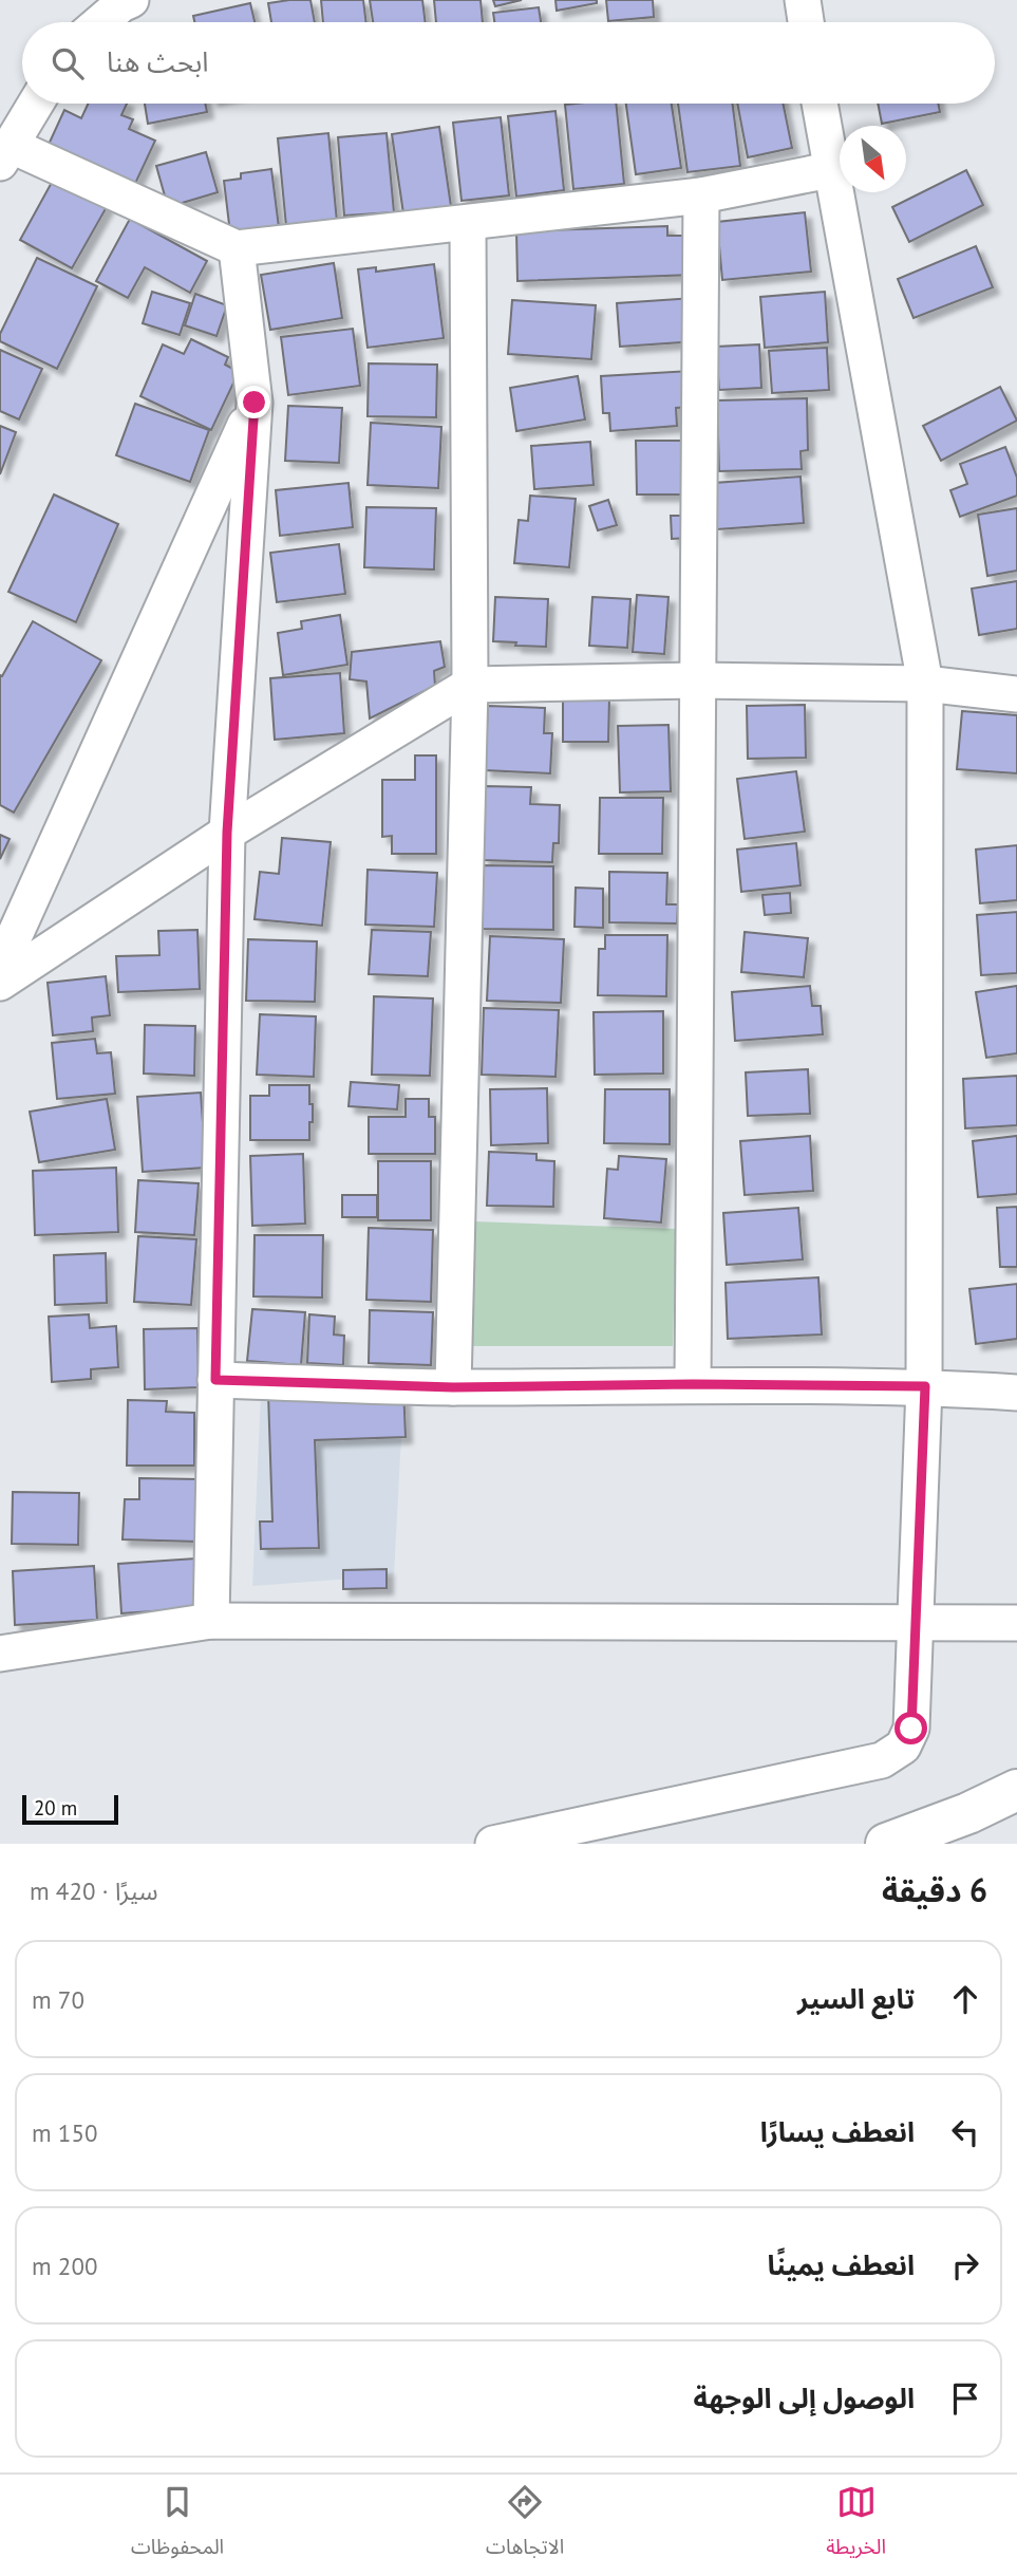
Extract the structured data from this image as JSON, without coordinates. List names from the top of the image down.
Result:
{
  "scale_bar": "20 m",
  "north": "bottom right",
  "page": {
    "search": "ابحث هنا",
    "scale": "20 m",
    "heading": ["6 دقيقة", "سيرًا · 420 m"],
    "list": [
      ["تابع السير", "70 m"],
      ["انعطف يسارًا", "150 m"],
      ["انعطف يمينًا", "200 m"],
      "الوصول إلى الوجهة"
    ],
    "nav": ["الخريطة", "الاتجاهات", "المحفوظات"]
  }
}
